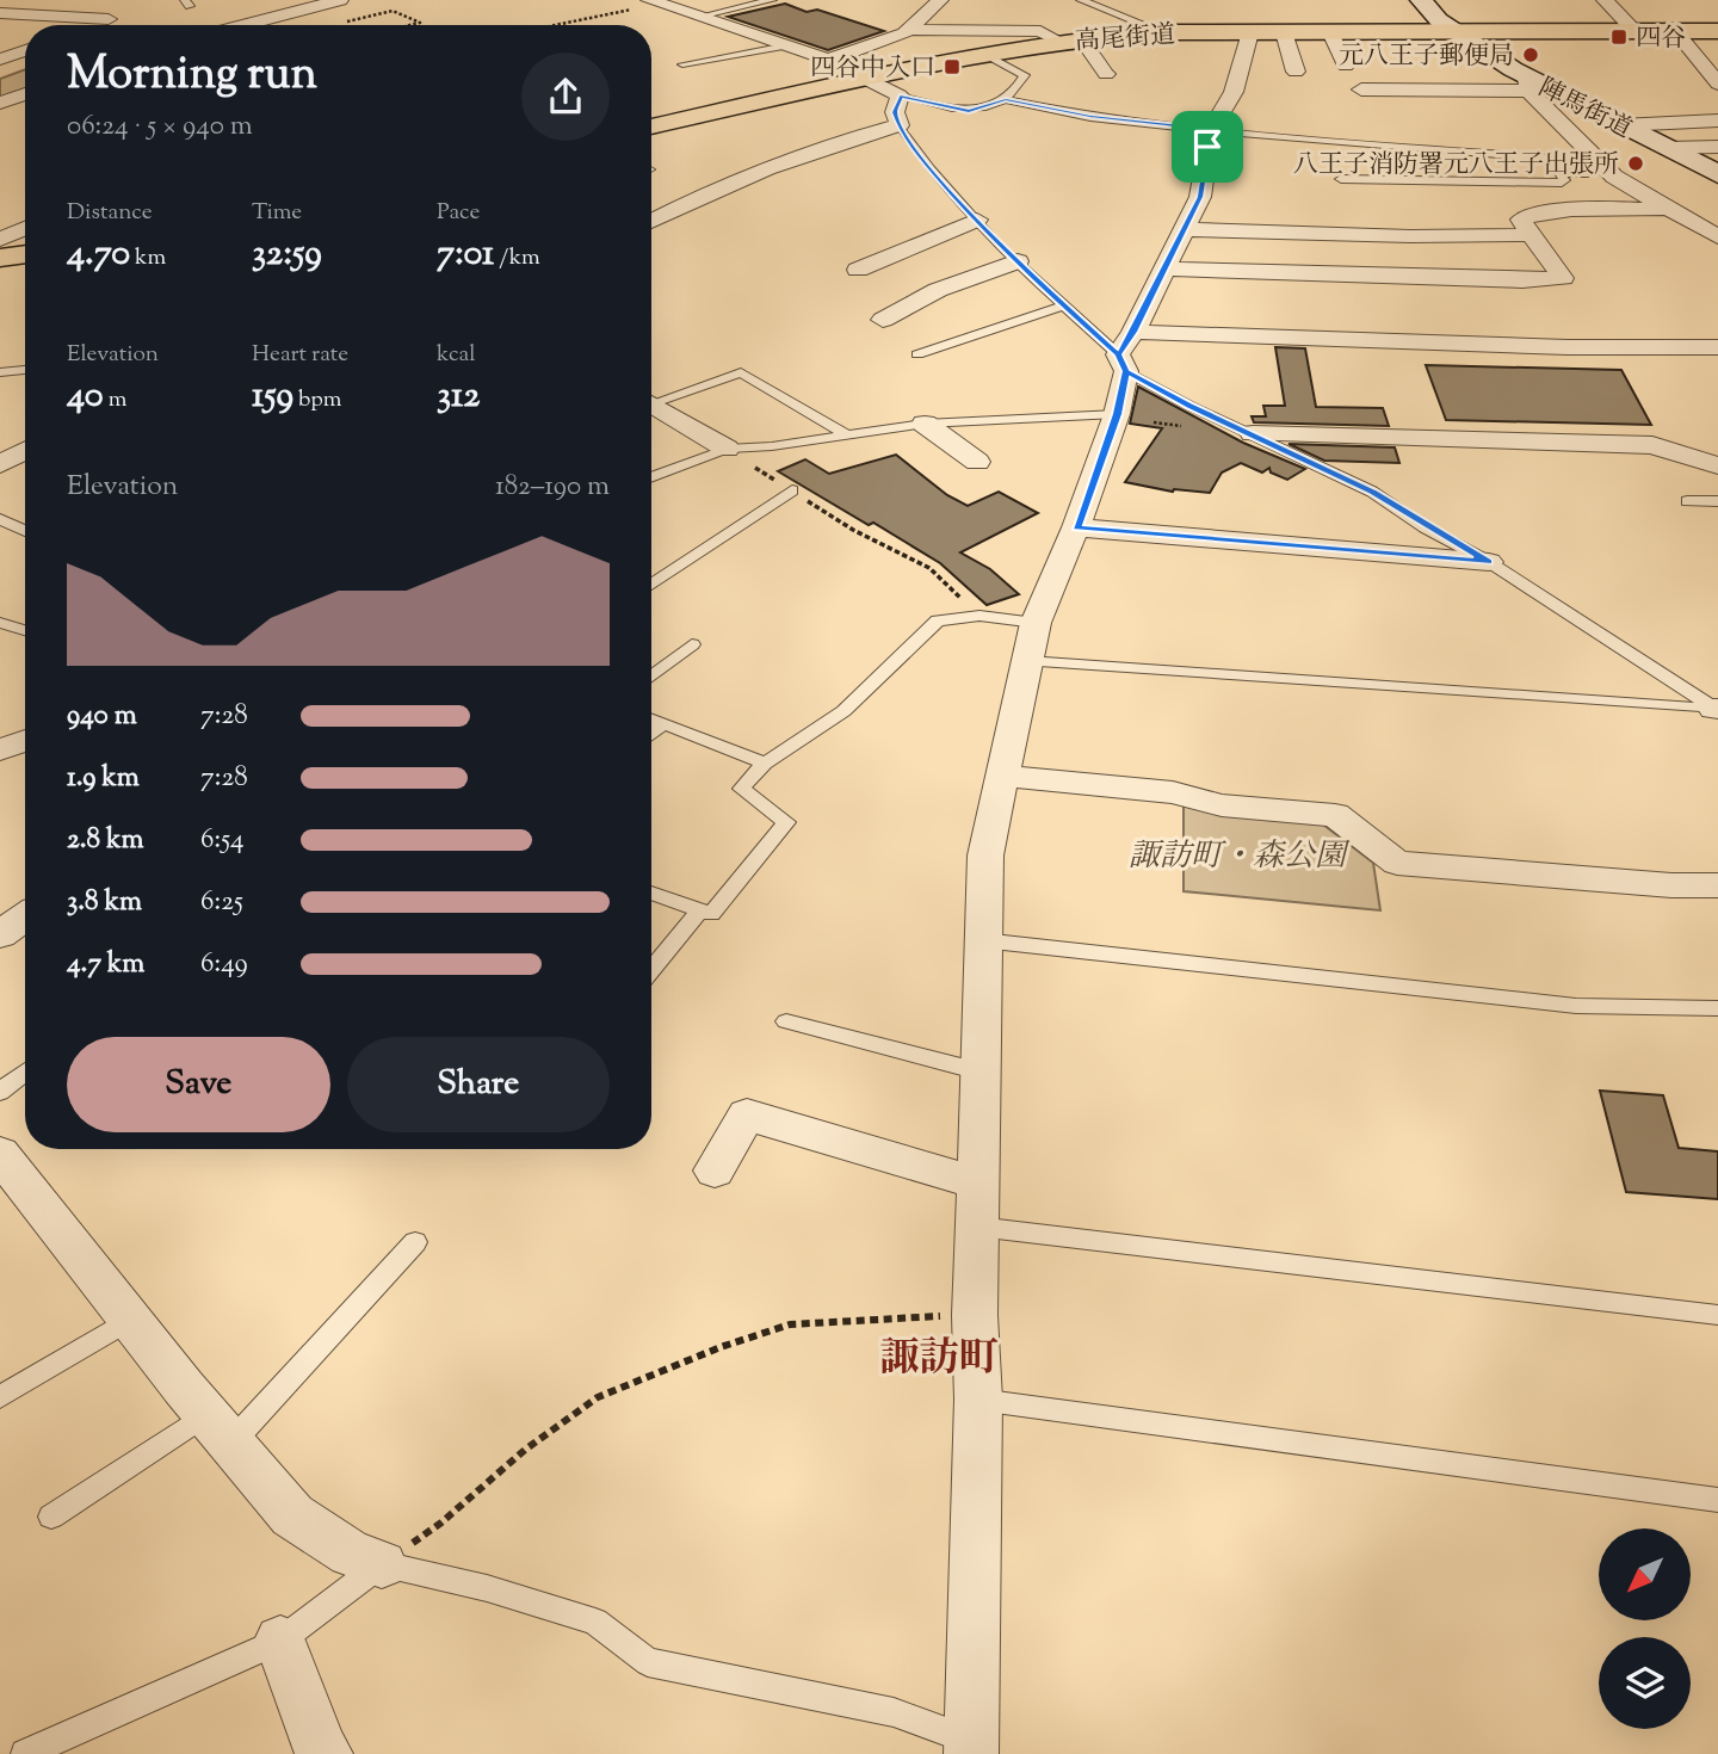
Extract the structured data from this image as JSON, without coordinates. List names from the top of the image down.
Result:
{
  "streets": {
    "main road": ["高尾街道", "陣馬街道"]
  },
  "crossings": [
    ["高尾街道", "陣馬街道"]
  ],
  "districts": ["諏訪町"],
  "parks": ["諏訪町・森公園"],
  "places": {
    "transit": ["四谷", "四谷中入口"],
    "other": ["元八王子郵便局", "八王子消防署元八王子出張所"]
  },
  "north": "bottom left",
  "page": {
    "heading": ["Morning run", "06:24 · 5 × 940 m"],
    "stats": [
      ["Distance", "4.70 km"],
      ["Time", "32:59"],
      ["Pace", "7:01 /km"],
      ["Elevation", "40 m"],
      ["Heart rate", "159 bpm"],
      ["kcal", "312"]
    ],
    "chart": ["Elevation", "182–190 m"],
    "list": [
      {
        "name": "940 m",
        "note": "7:28"
      },
      {
        "name": "1.9 km",
        "note": "7:28"
      },
      {
        "name": "2.8 km",
        "note": "6:54"
      },
      {
        "name": "3.8 km",
        "note": "6:25"
      },
      {
        "name": "4.7 km",
        "note": "6:49"
      }
    ],
    "buttons": ["Save", "Share"]
  }
}
